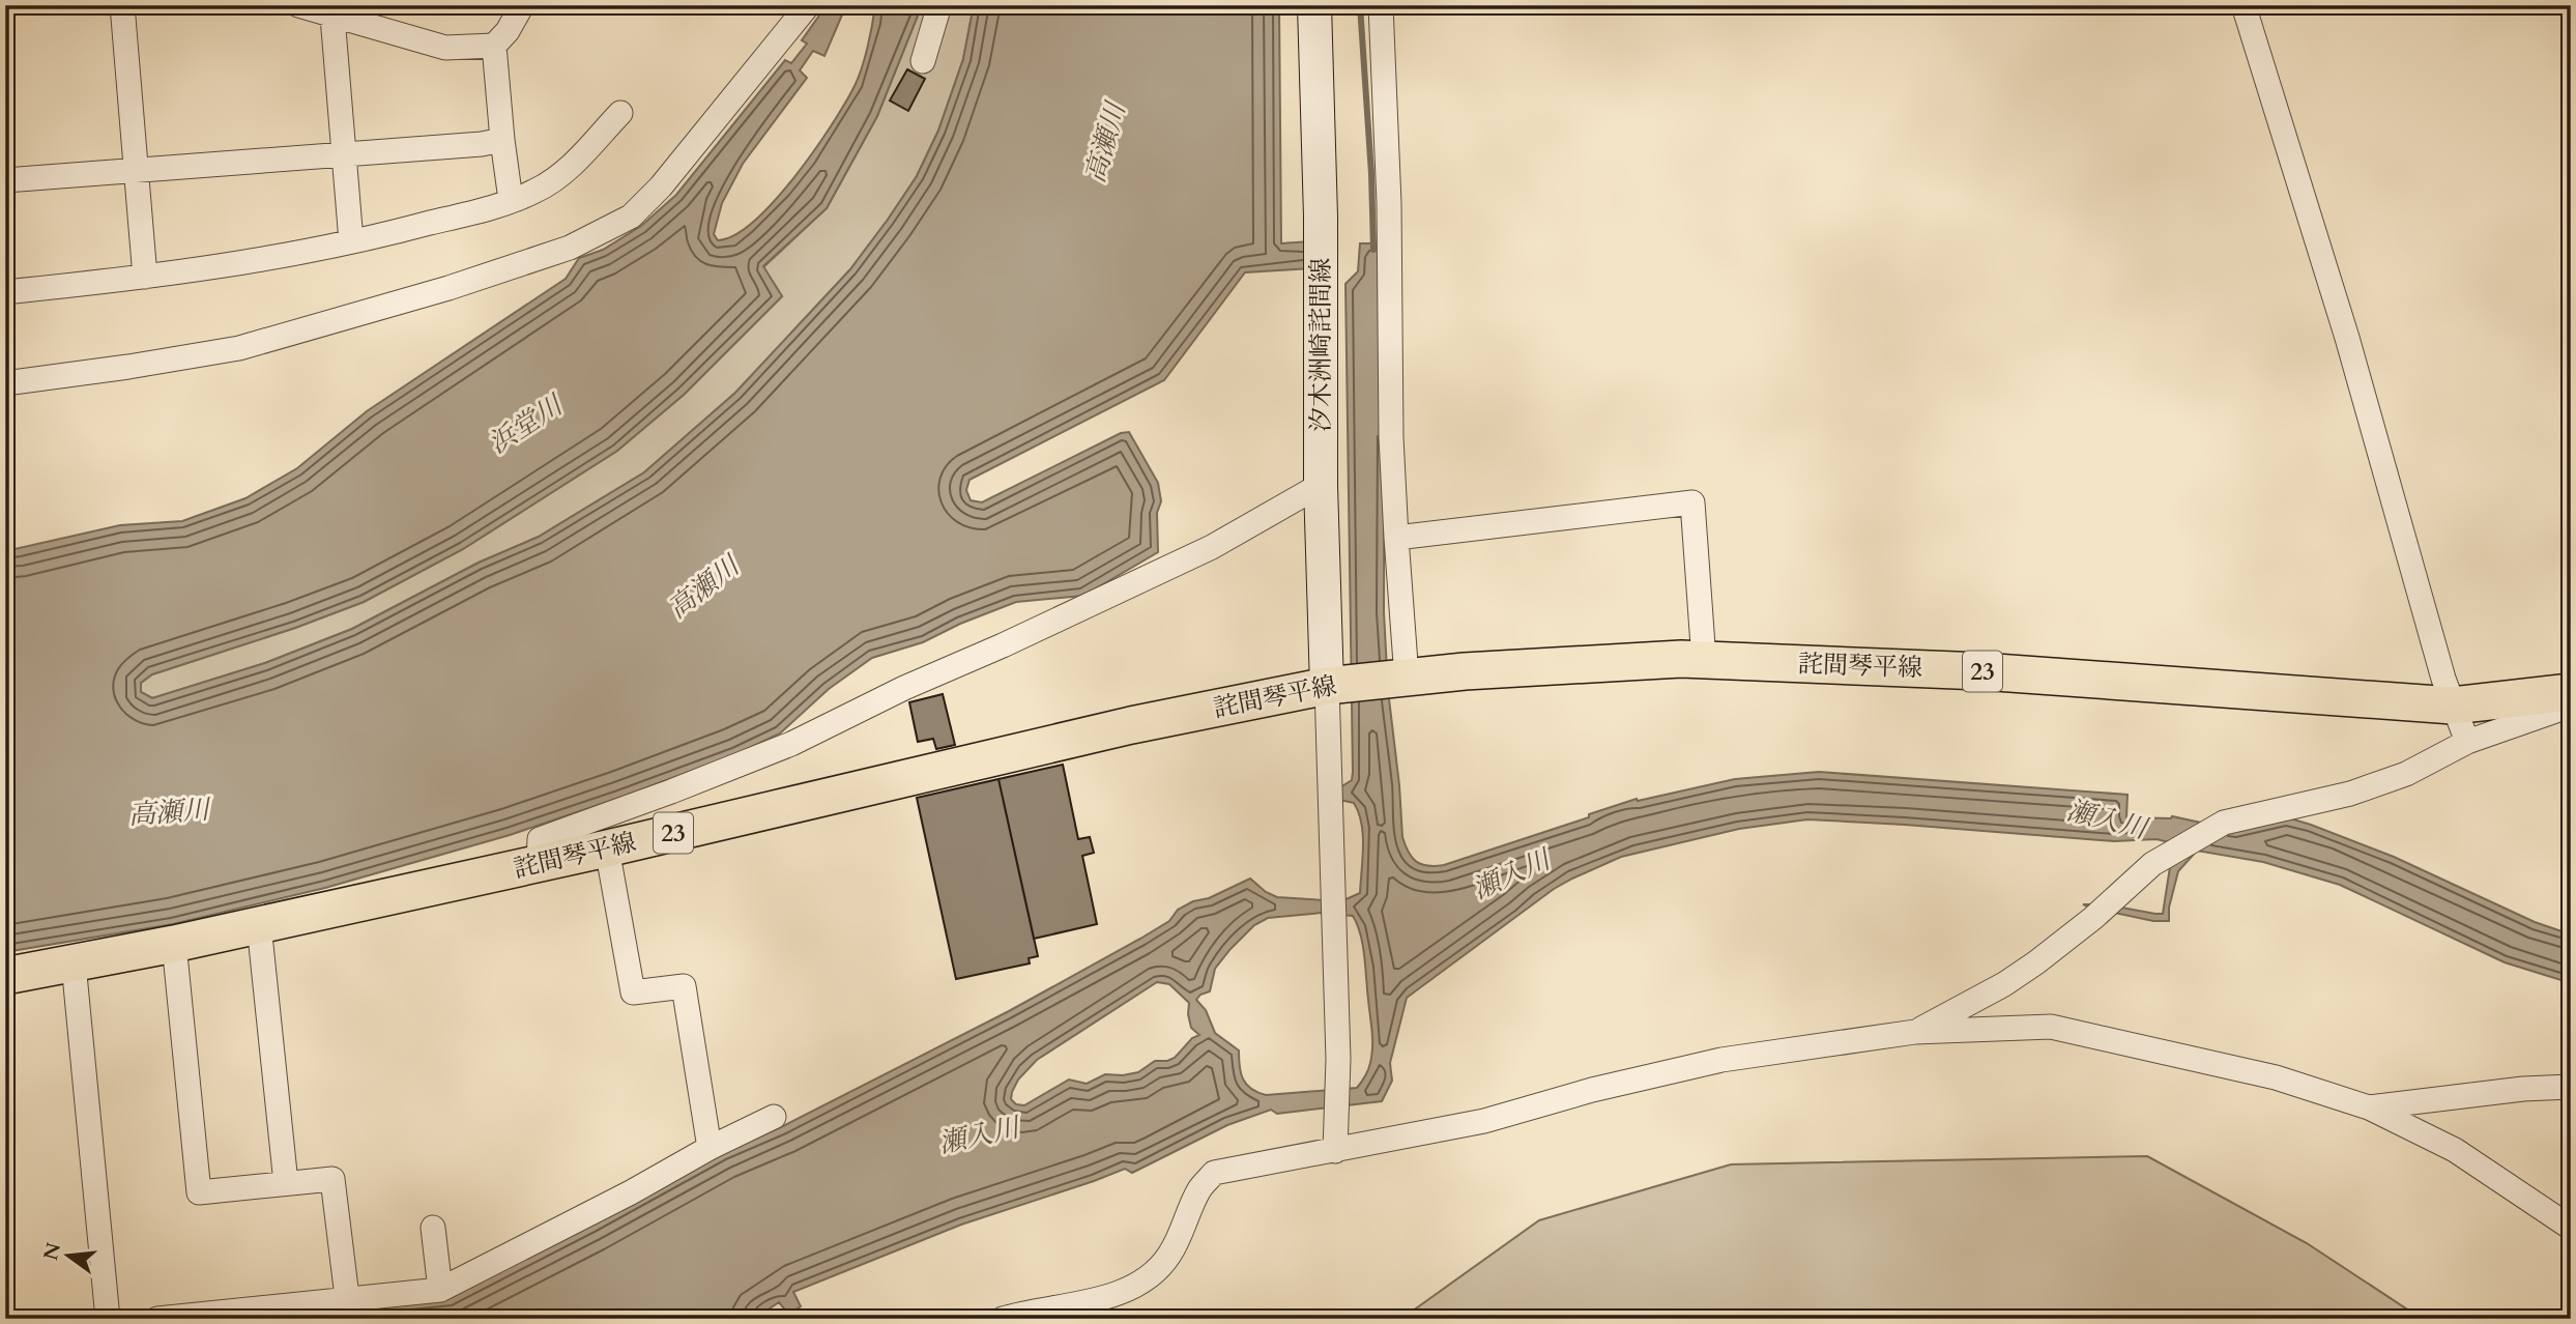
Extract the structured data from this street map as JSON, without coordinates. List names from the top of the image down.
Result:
{
  "streets": {
    "main road": ["汐木洲崎詫間線", "詫間琴平線", "23"]
  },
  "crossings": [
    ["汐木洲崎詫間線", "詫間琴平線"]
  ],
  "water": ["高瀬川", "浜堂川", "瀬入川"],
  "north": "left"
}
